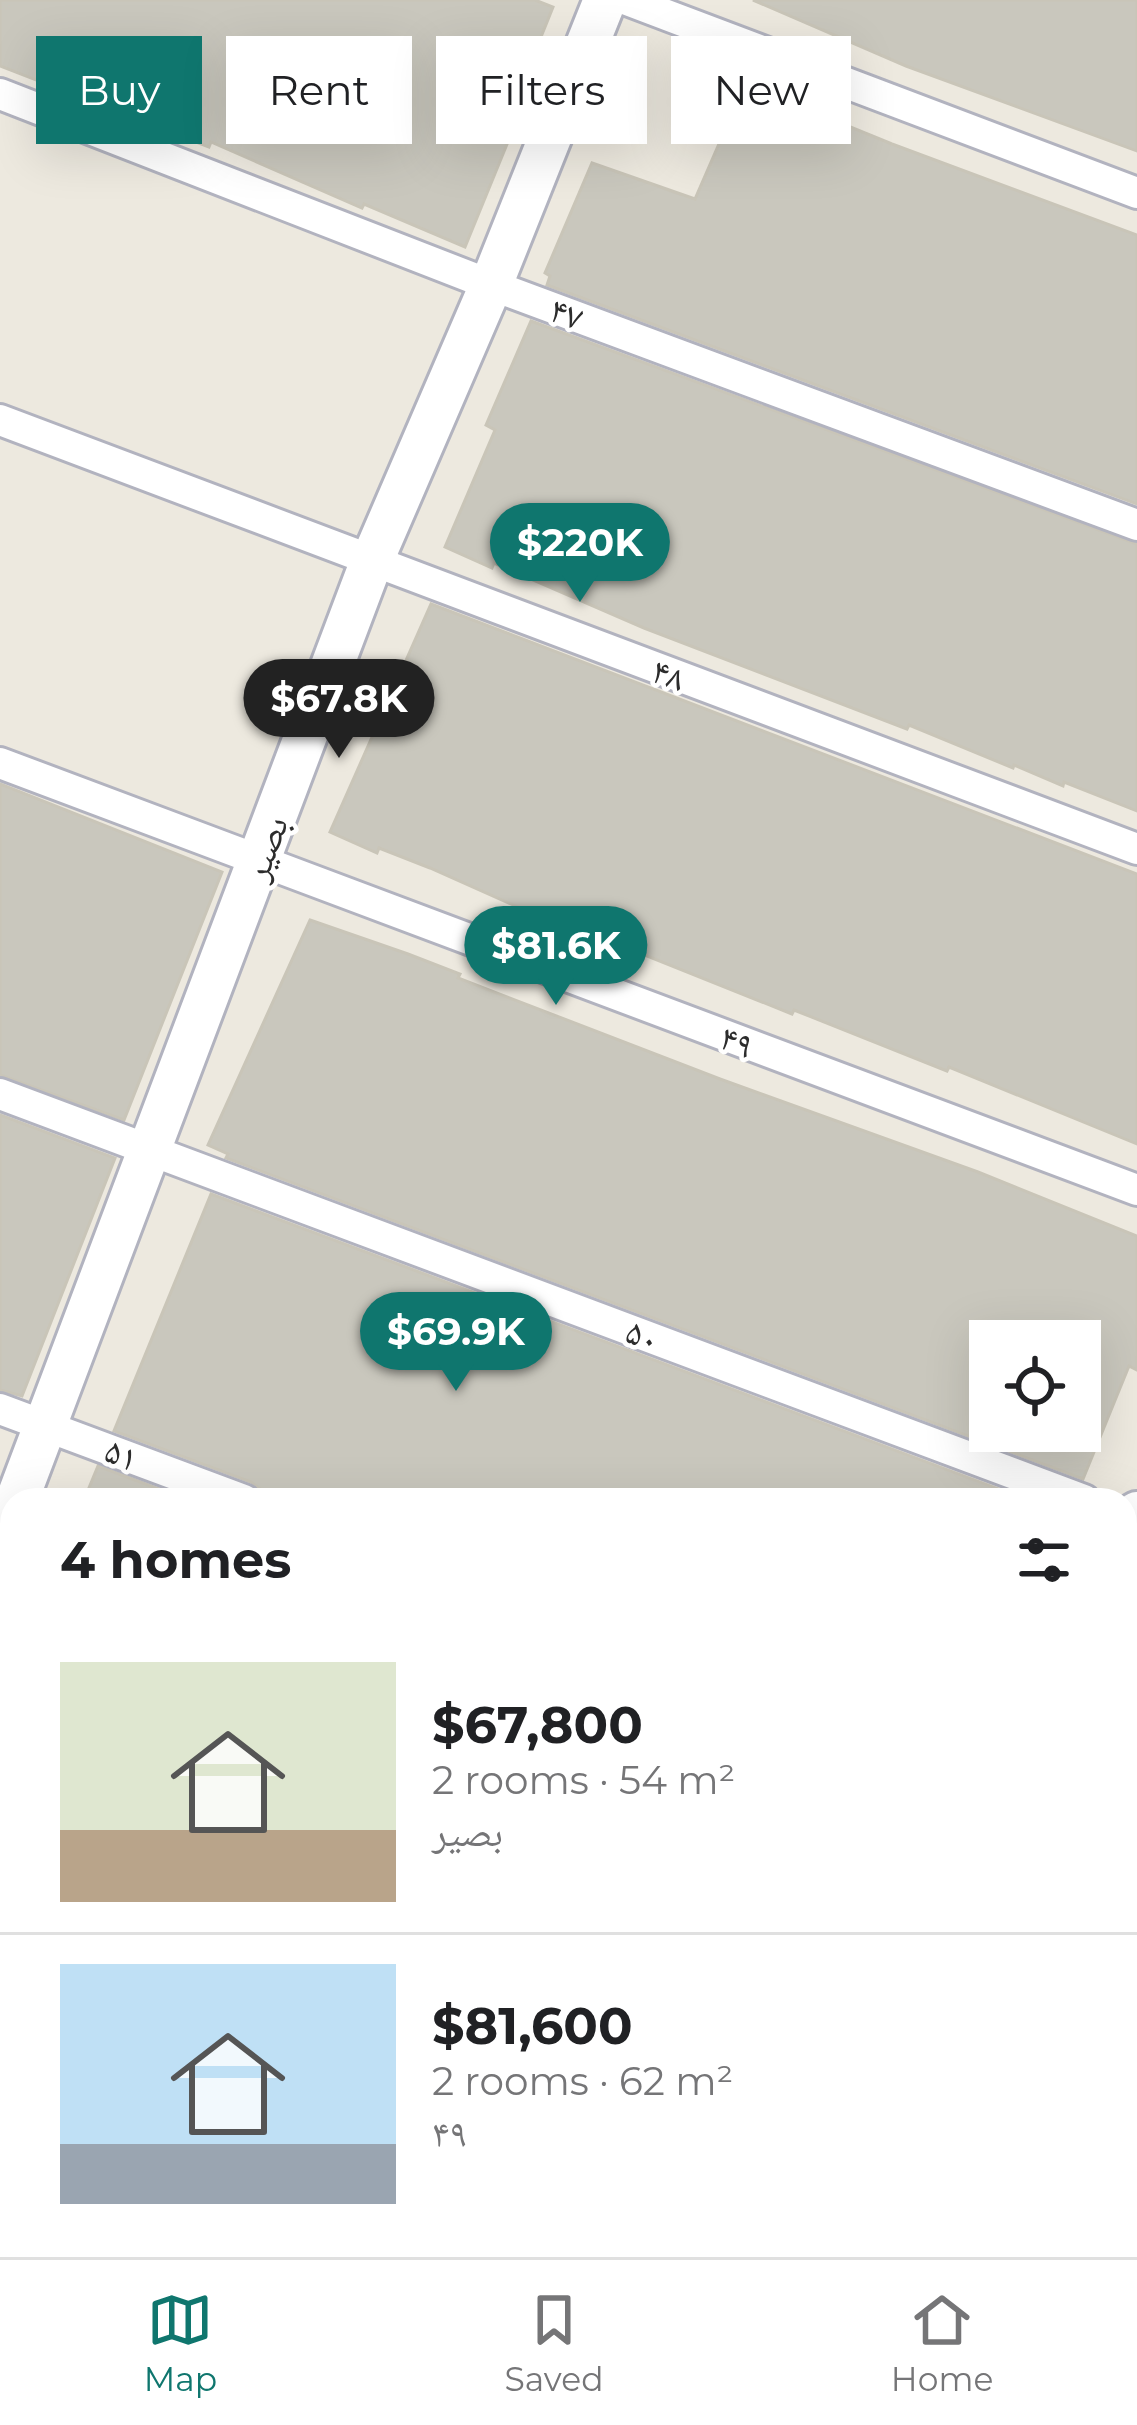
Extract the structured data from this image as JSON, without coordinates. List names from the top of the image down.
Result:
{
  "streets": {
    "street": [
      "۴۷",
      "۴۸",
      "بصیر",
      "۴۹",
      "۵۰",
      "۵۱"
    ]
  },
  "crossings": [
    ["۴۷", "بصیر"],
    ["۴۸", "بصیر"],
    ["بصیر", "۴۹"],
    ["بصیر", "۵۰"],
    ["بصیر", "۵۱"]
  ],
  "page": {
    "chip": [
      "Buy",
      "Rent",
      "Filters",
      "New"
    ],
    "price": [
      "$220K",
      "$67.8K",
      "$81.6K",
      "$69.9K"
    ],
    "heading": "4 homes",
    "list": [
      {
        "name": "$67,800",
        "note": "2 rooms · 54 m² · بصیر"
      },
      {
        "name": "$81,600",
        "note": "2 rooms · 62 m² · ۴۹"
      }
    ],
    "tabs": ["Map", "Saved", "Home"]
  }
}
